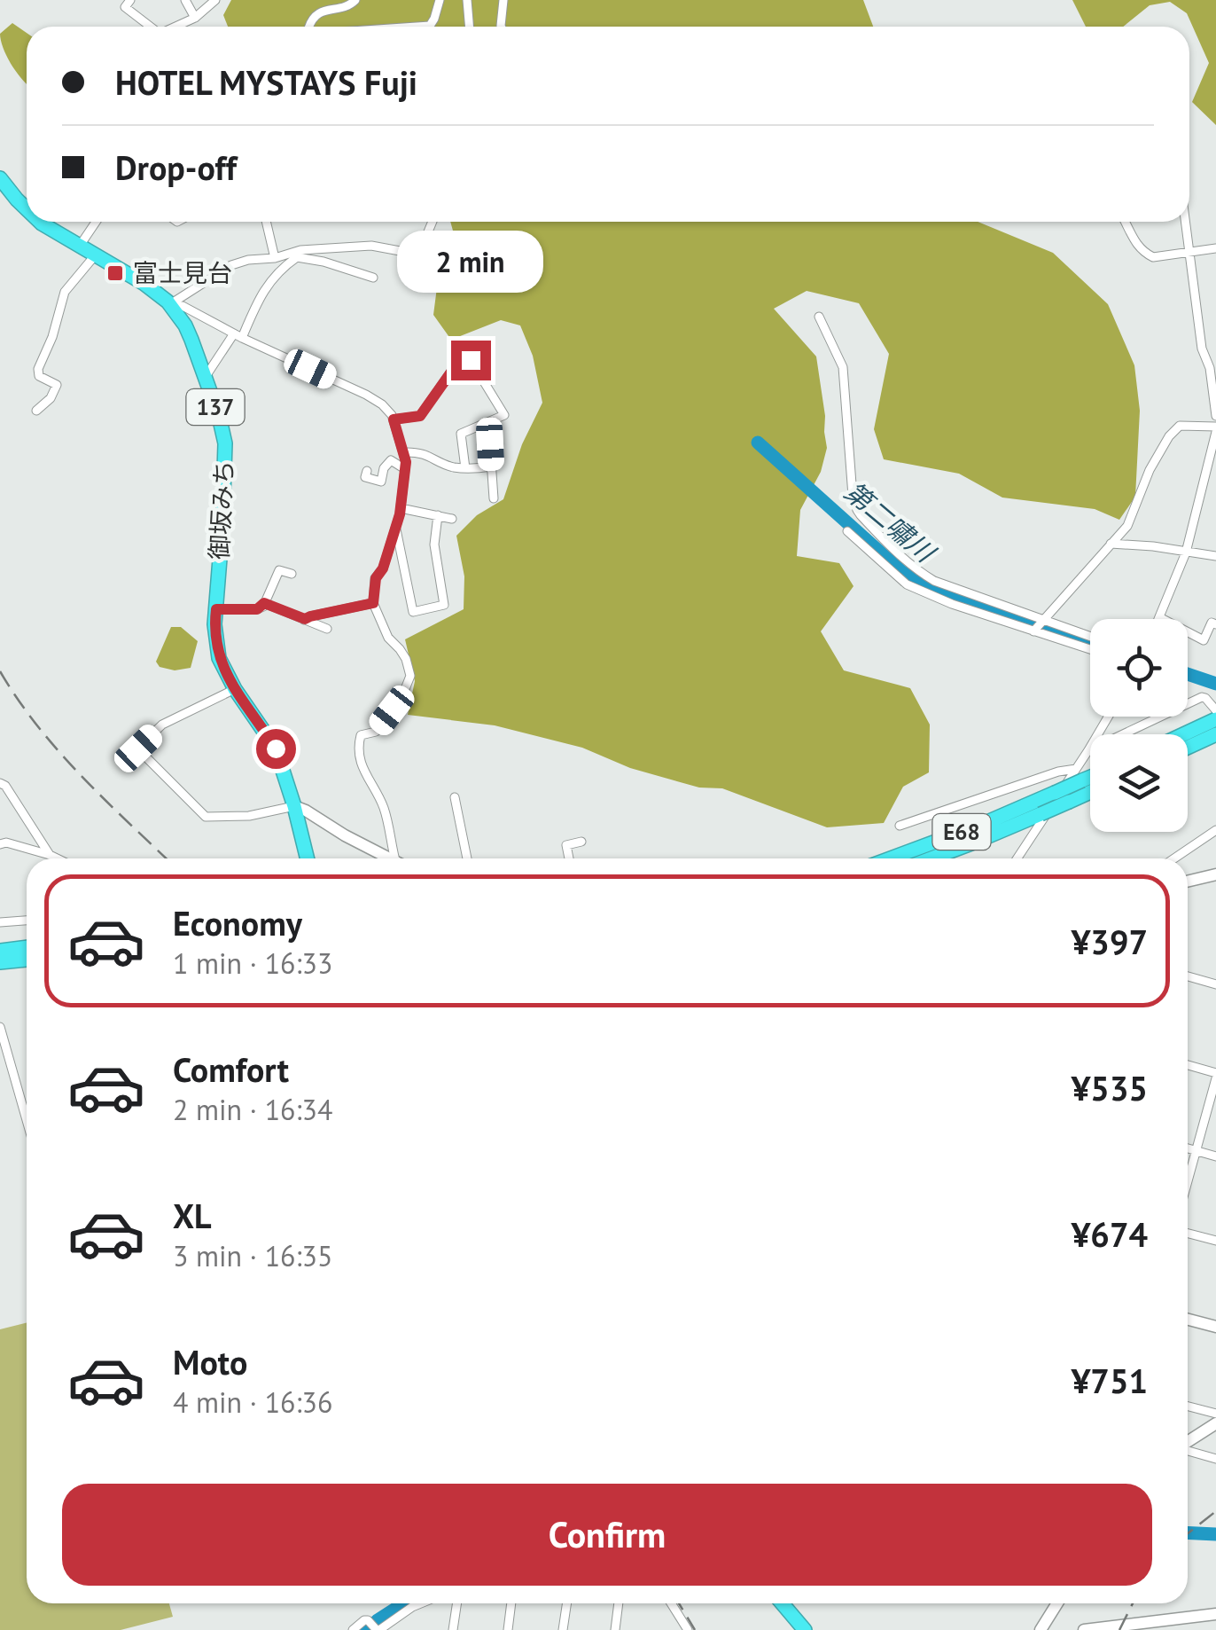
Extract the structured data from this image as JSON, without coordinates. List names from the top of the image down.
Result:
{
  "streets": {
    "highway": ["137", "御坂みち", "E68"]
  },
  "water": ["第二嘯川"],
  "places": {
    "transit": ["富士見台"]
  },
  "page": {
    "banner": ["HOTEL MYSTAYS Fuji", "Drop-off"],
    "bubble": "2 min",
    "list": [
      {
        "name": "Economy",
        "note": "1 min · 16:33",
        "value": "¥397"
      },
      {
        "name": "Comfort",
        "note": "2 min · 16:34",
        "value": "¥535"
      },
      {
        "name": "XL",
        "note": "3 min · 16:35",
        "value": "¥674"
      },
      {
        "name": "Moto",
        "note": "4 min · 16:36",
        "value": "¥751"
      }
    ],
    "buttons": "Confirm"
  }
}
